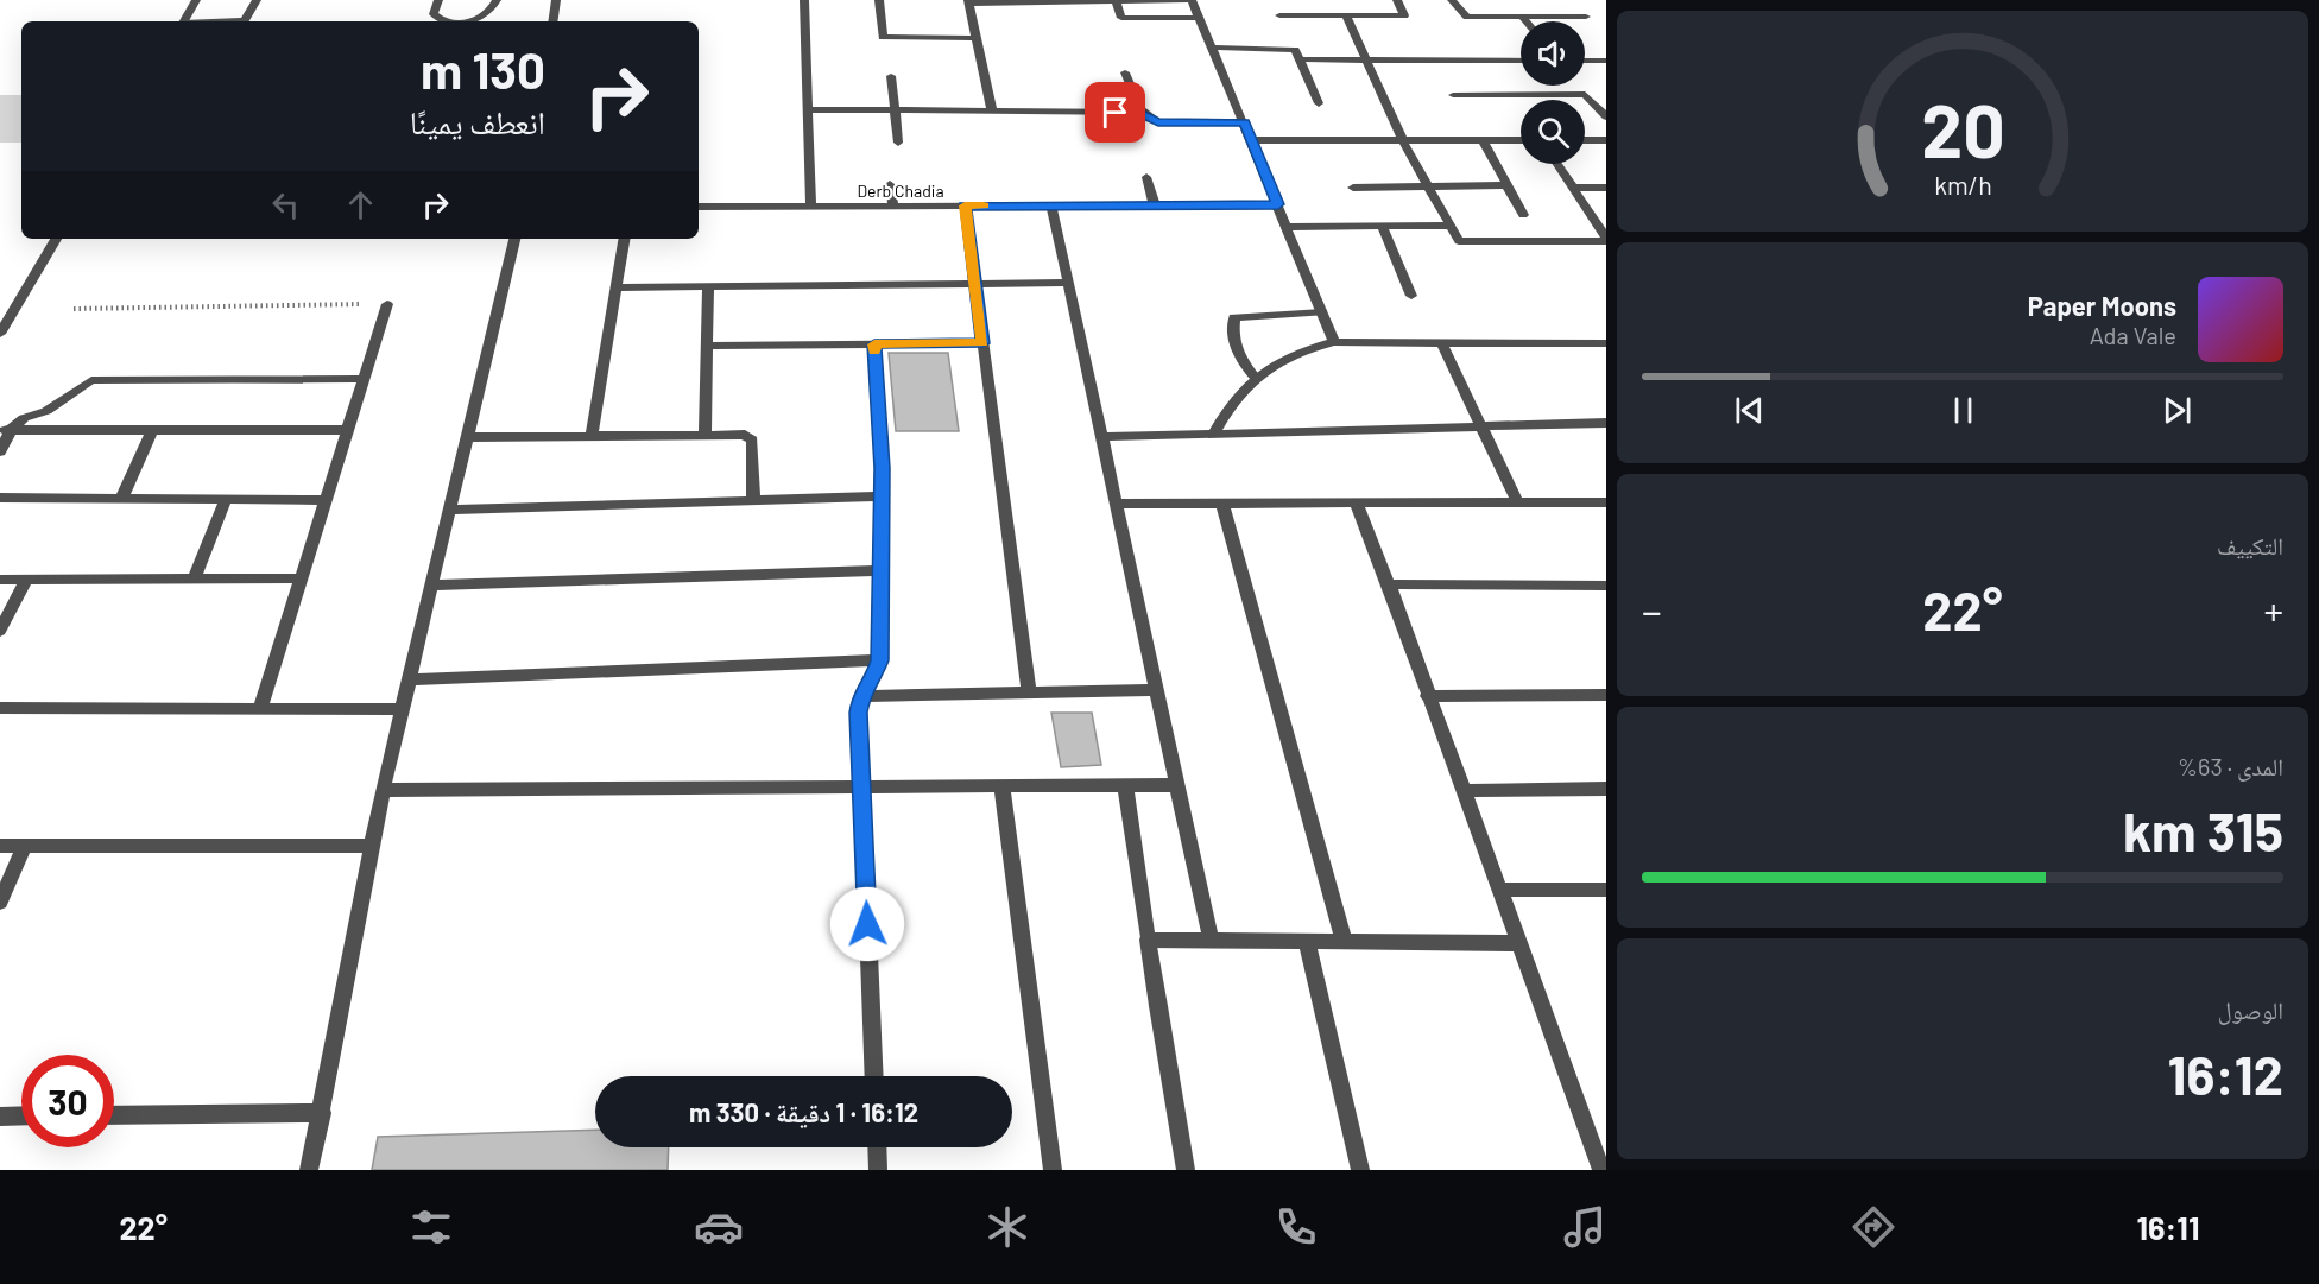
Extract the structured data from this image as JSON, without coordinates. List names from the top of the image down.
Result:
{
  "streets": {
    "street": ["Derb Chadia"]
  },
  "page": {
    "turn": ["130 m", "انعطف يمينًا"],
    "song": ["Paper Moons", "Ada Vale"],
    "tile": [
      "التكييف",
      ["المدى · 63%", "315 km"],
      ["الوصول", "16:12"]
    ],
    "heat": ["−", "22°", "+"],
    "limit": "30",
    "trip": "16:12 · 1 دقيقة · 330 m",
    "tabs": ["16:11", "22°"],
    "gauge": ["20", "km/h"]
  }
}
